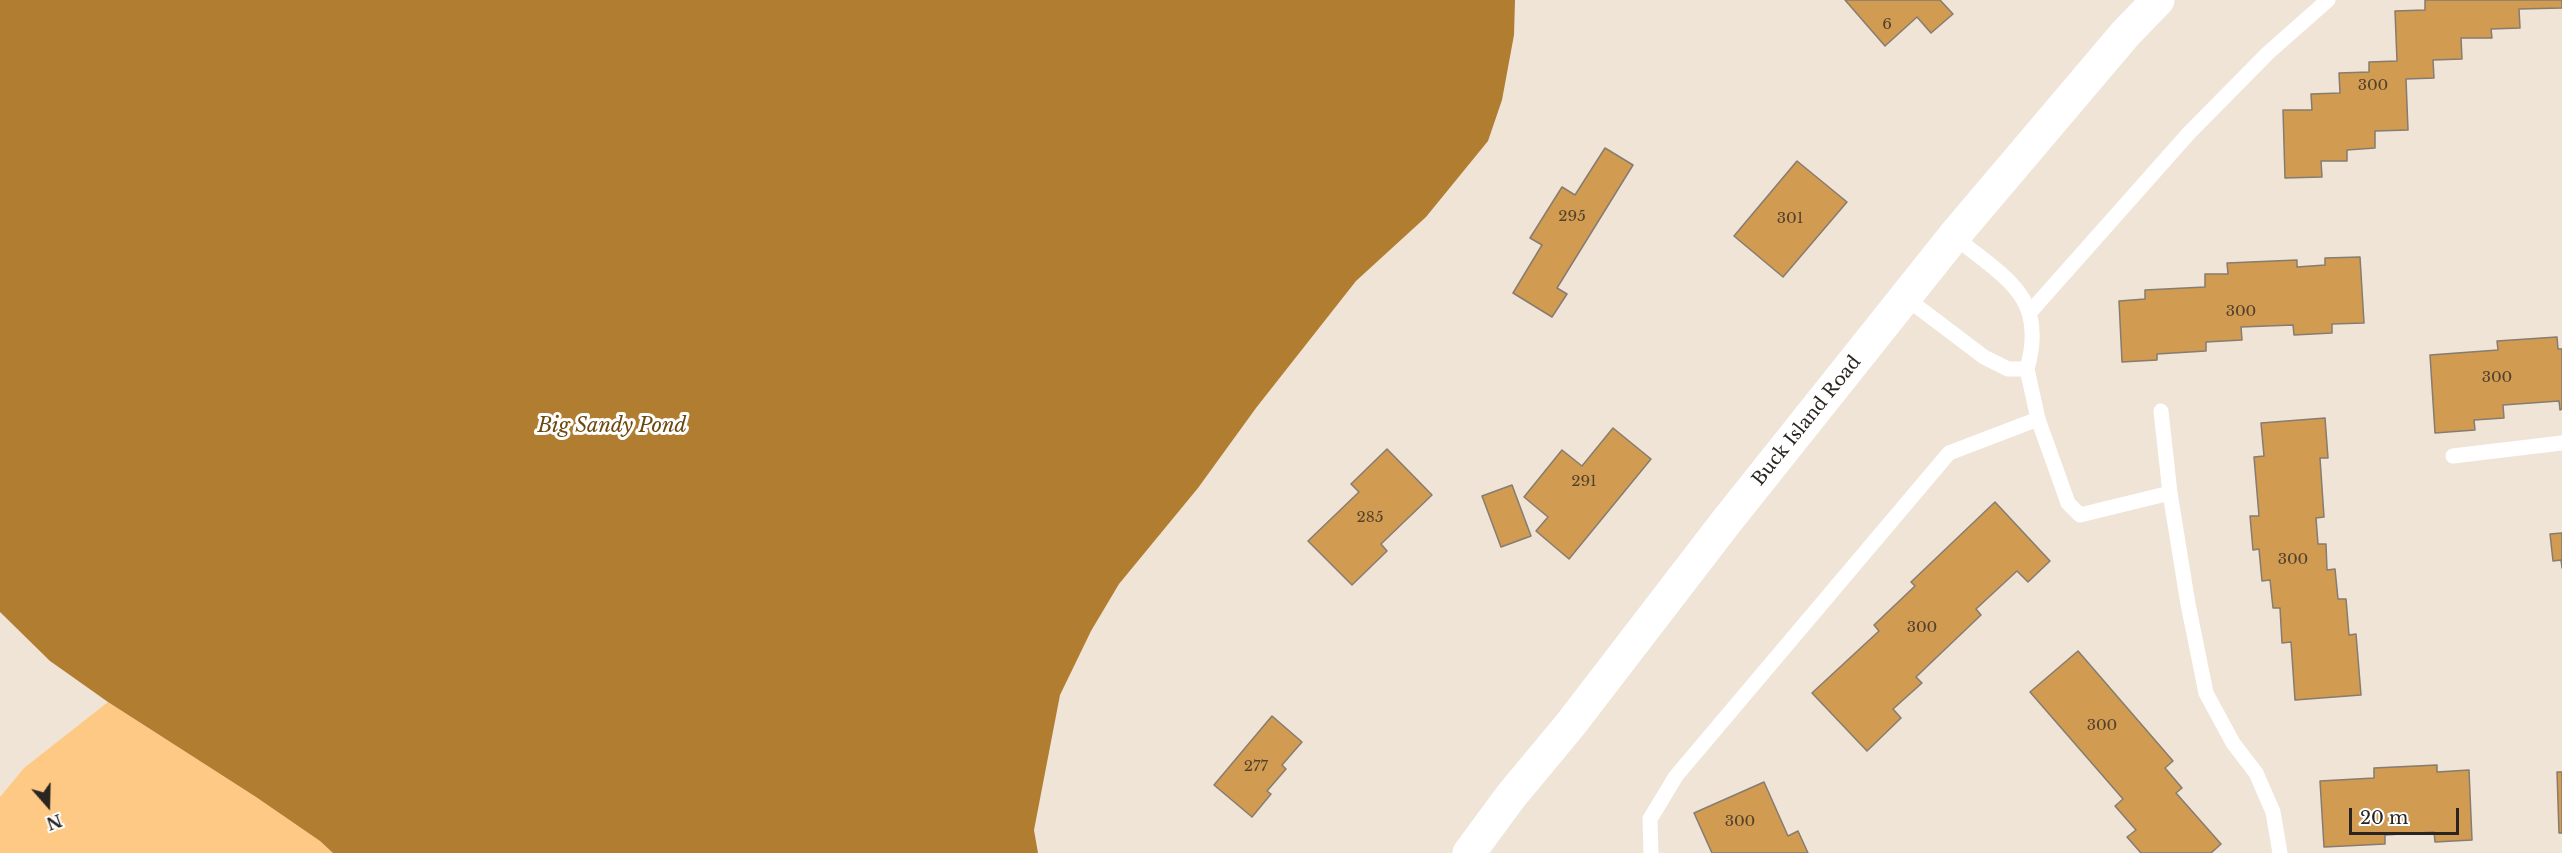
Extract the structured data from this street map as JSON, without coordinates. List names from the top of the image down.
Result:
{
  "streets": {
    "main road": ["Buck Island Road"]
  },
  "water": ["Big Sandy Pond"],
  "house_numbers": [
    "6",
    "300",
    "295",
    "301",
    "300",
    "300",
    "291",
    "285",
    "300",
    "300",
    "300",
    "277",
    "300"
  ],
  "scale_bar": "20 m",
  "north": "bottom"
}
